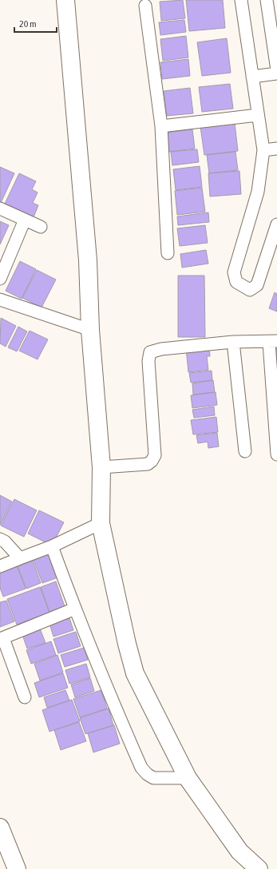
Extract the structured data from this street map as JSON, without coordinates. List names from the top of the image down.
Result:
{
  "scale_bar": "20 m"
}
